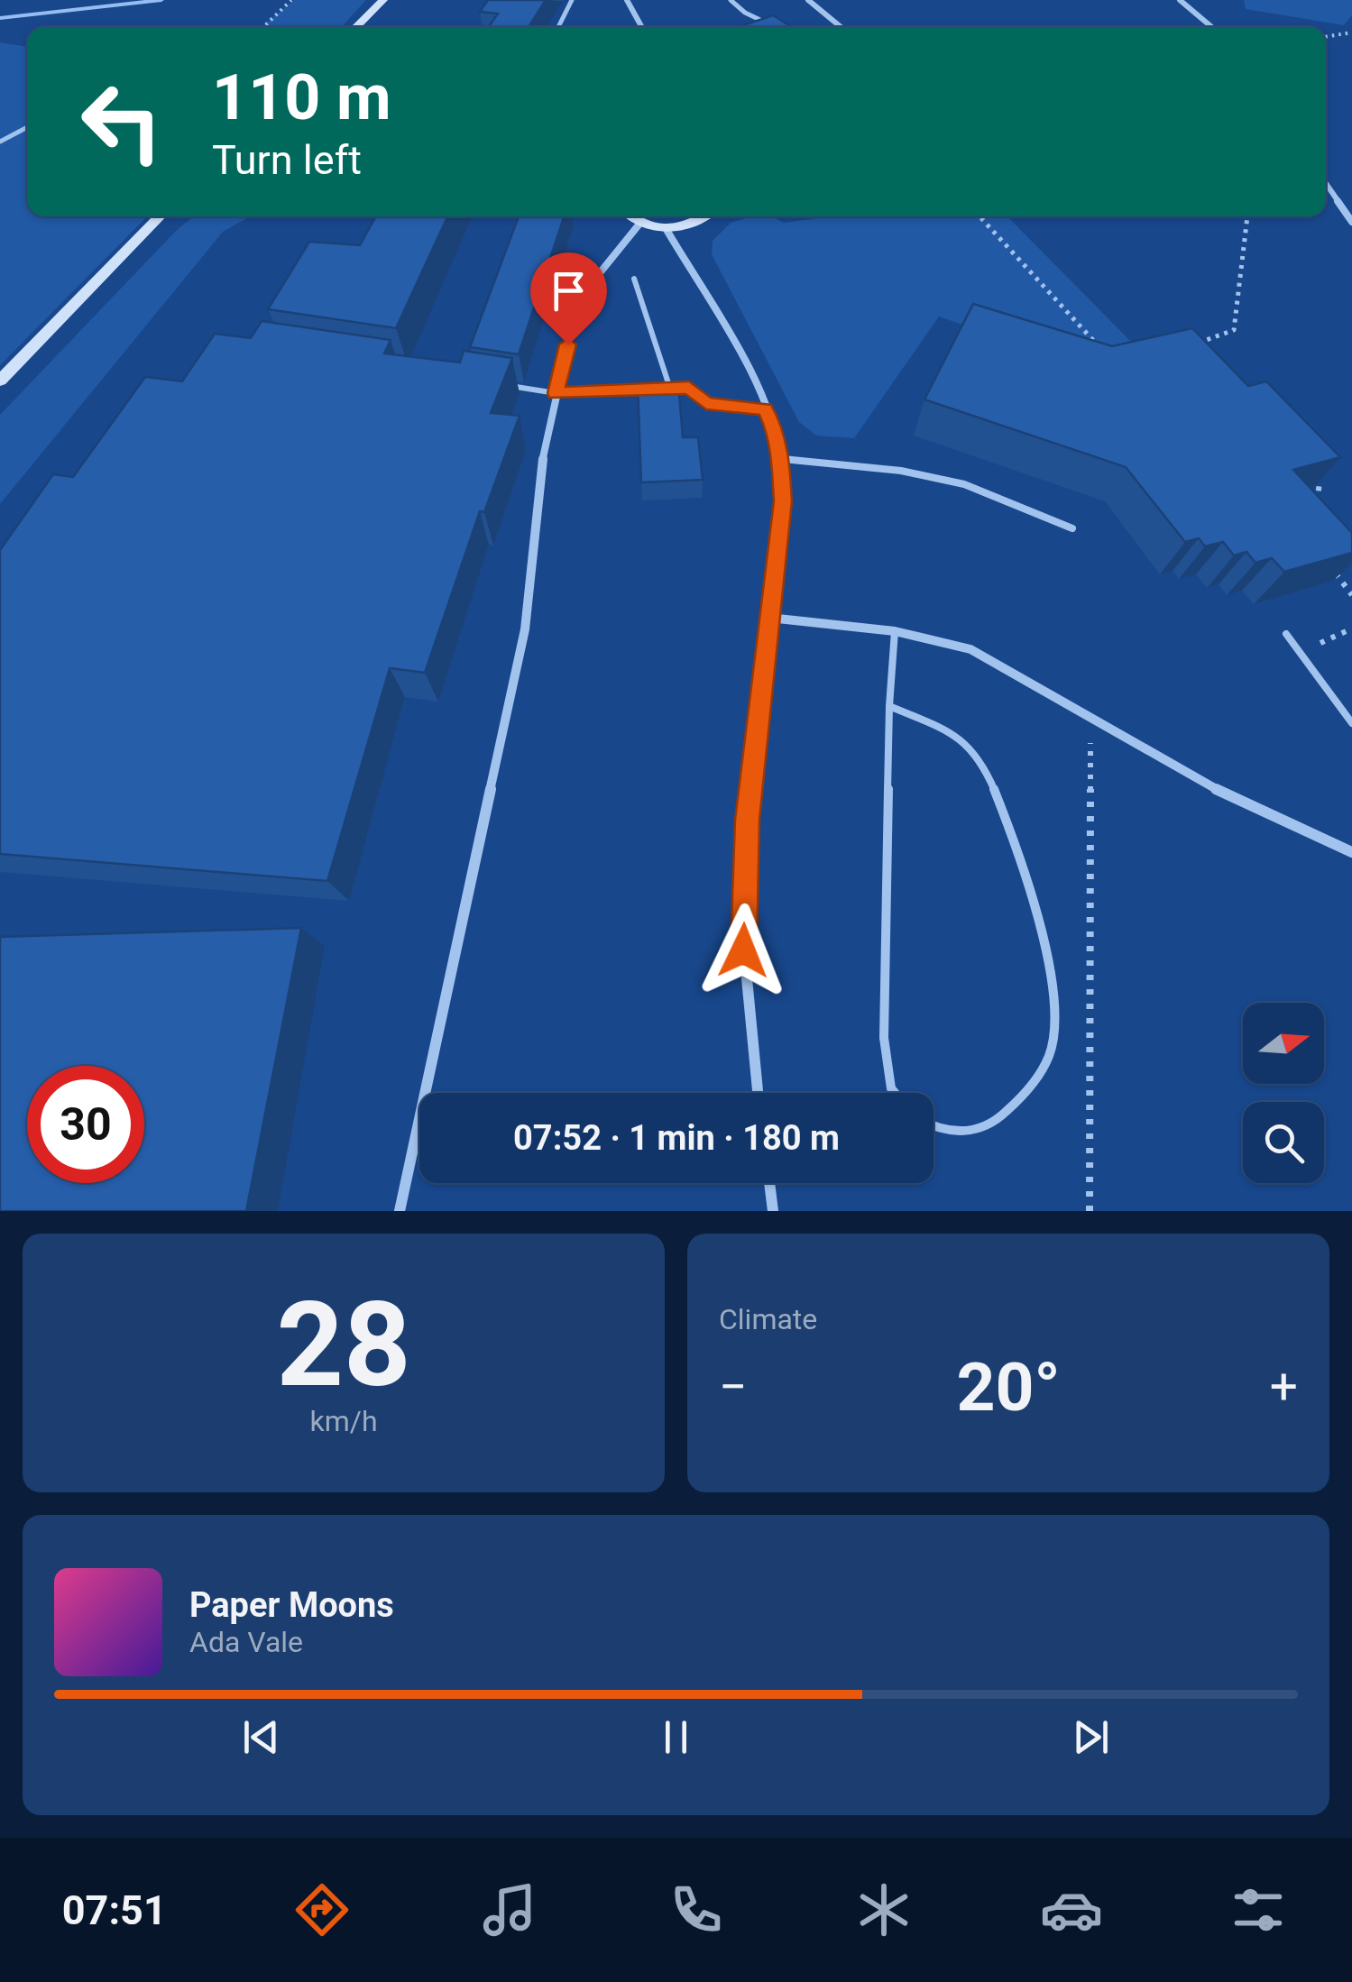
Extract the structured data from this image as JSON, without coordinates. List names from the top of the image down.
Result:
{
  "north": "right",
  "page": {
    "turn": ["110 m", "Turn left"],
    "limit": "30",
    "trip": "07:52 · 1 min · 180 m",
    "tile": [
      ["28", "km/h"],
      "Climate"
    ],
    "heat": ["−", "20°", "+"],
    "song": ["Paper Moons", "Ada Vale"],
    "tabs": "07:51"
  }
}
